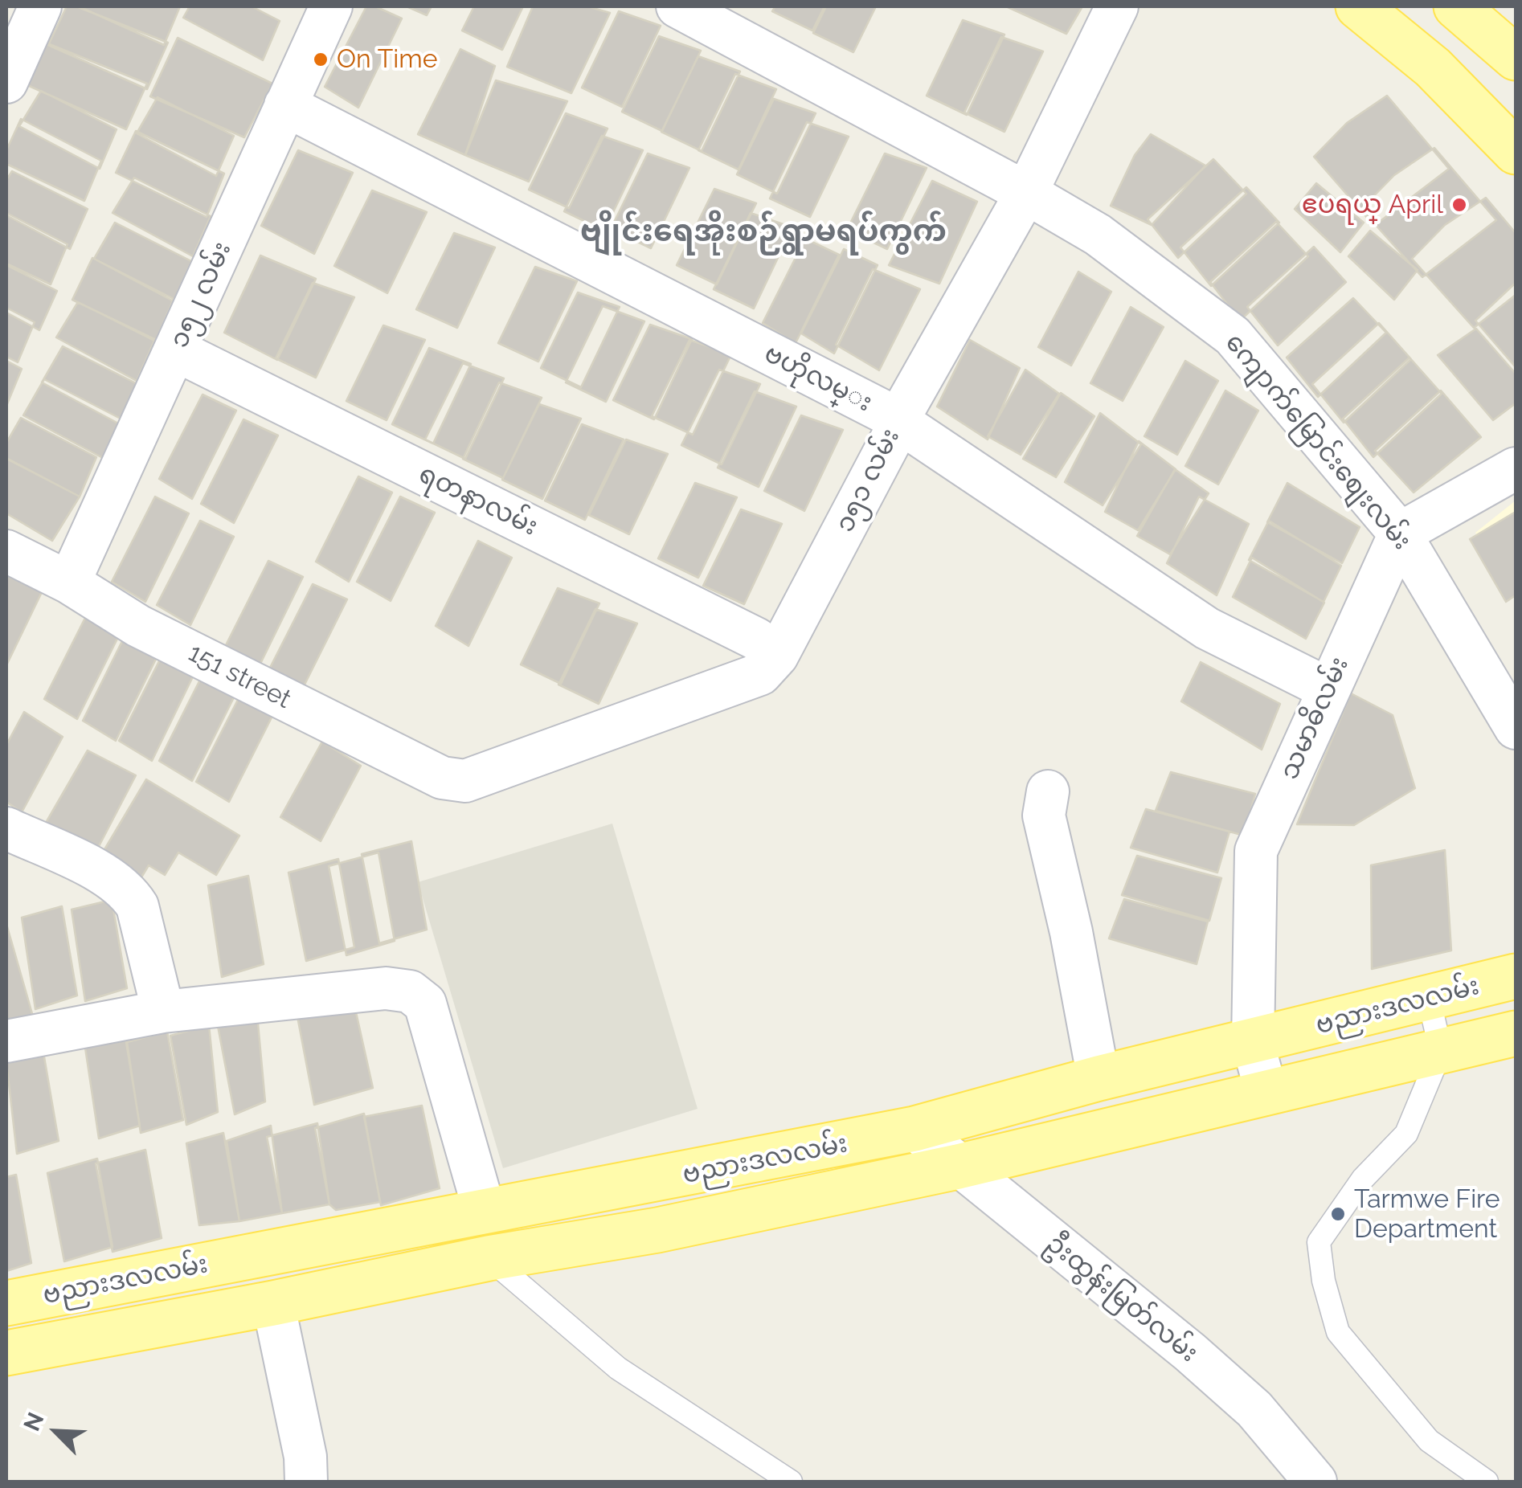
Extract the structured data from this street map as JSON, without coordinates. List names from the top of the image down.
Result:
{
  "streets": {
    "main road": ["ဗညားဒလလမ်း"],
    "street": [
      "၁၅၂ လမ်း",
      "ဗဟိုလမ္း",
      "ကျောက်မြောင်းစျေးလမ်း",
      "၁၅၁ လမ်း",
      "ရတနာလမ်း",
      "151 street",
      "သမာဓိလမ်း",
      "ဦးထွန်းမြတ်လမ်း"
    ]
  },
  "crossings": [
    ["၁၅၂ လမ်း", "ဗဟိုလမ္း"],
    ["၁၅၂ လမ်း", "ရတနာလမ်း"],
    ["၁၅၂ လမ်း", "151 street"],
    ["ဗဟိုလမ္း", "၁၅၁ လမ်း"],
    ["ဗဟိုလမ္း", "သမာဓိလမ်း"],
    ["ကျောက်မြောင်းစျေးလမ်း", "၁၅၁ လမ်း"],
    ["ကျောက်မြောင်းစျေးလမ်း", "သမာဓိလမ်း"],
    ["၁၅၁ လမ်း", "ရတနာလမ်း"],
    ["၁၅၁ လမ်း", "151 street"],
    ["သမာဓိလမ်း", "ဗညားဒလလမ်း"],
    ["ဗညားဒလလမ်း", "ဦးထွန်းမြတ်လမ်း"]
  ],
  "districts": ["ဗျိုင်းရေအိုးစဉ်ရွာမရပ်ကွက်"],
  "places": ["On Time", "ဧပရယ္ April", "Tarmwe Fire Department"],
  "north": "top left"
}
